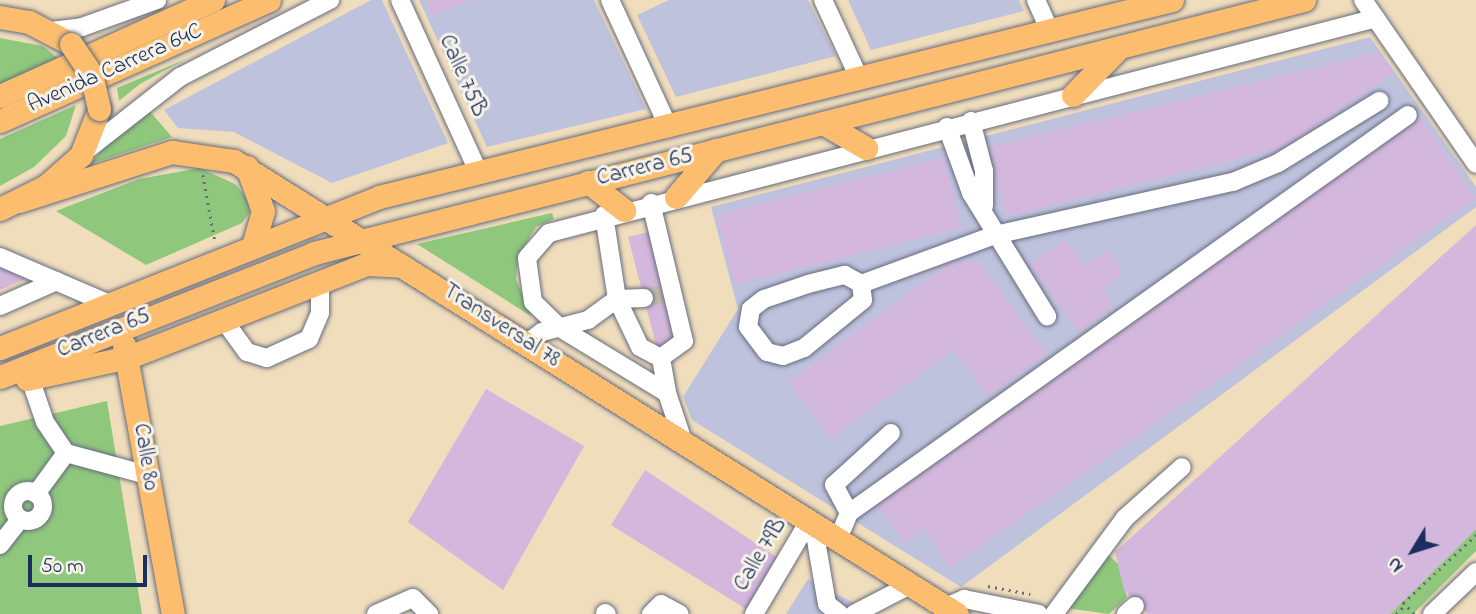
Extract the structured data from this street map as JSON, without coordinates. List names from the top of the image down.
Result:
{
  "streets": {
    "main road": [
      "Avenida Carrera 64C",
      "Carrera 65",
      "Transversal 78",
      "Calle 80"
    ],
    "street": ["Calle 75B", "Calle 79B"]
  },
  "crossings": [
    ["Calle 75B", "Carrera 65"],
    ["Carrera 65", "Transversal 78"],
    ["Carrera 65", "Calle 80"],
    ["Transversal 78", "Calle 79B"]
  ],
  "scale_bar": "50 m",
  "north": "bottom left"
}
